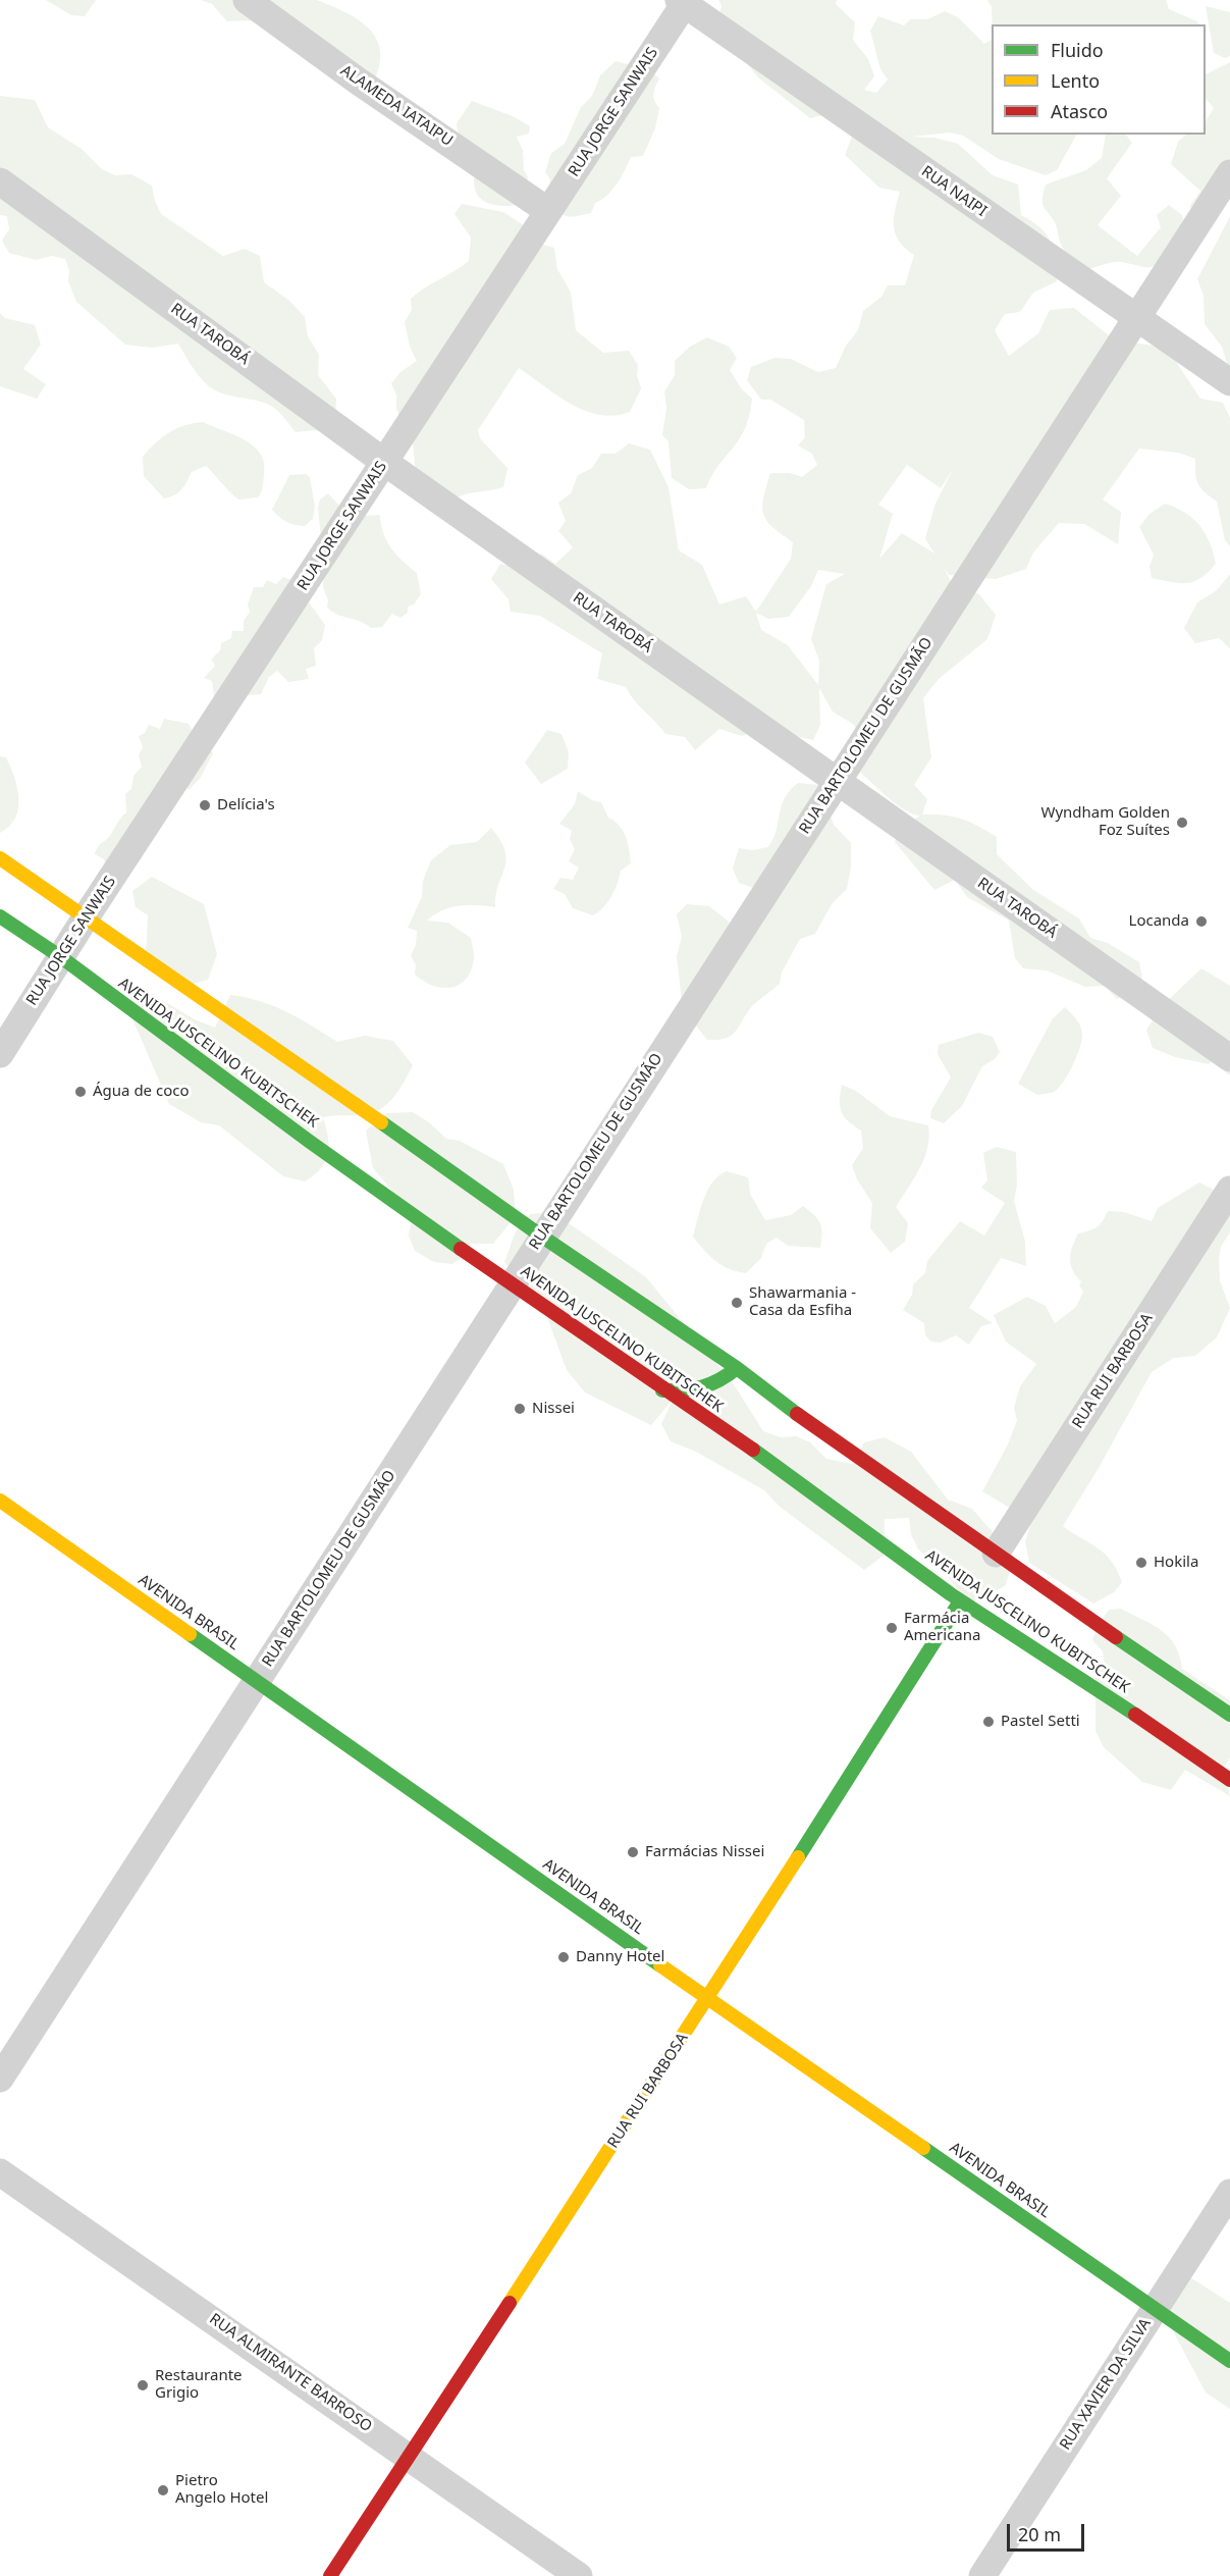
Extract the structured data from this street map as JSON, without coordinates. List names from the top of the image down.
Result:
{
  "streets": {
    "main road": ["AVENIDA JUSCELINO KUBITSCHEK", "RUA RUI BARBOSA", "AVENIDA BRASIL"],
    "street": [
      "ALAMEDA IATAIPU",
      "RUA JORGE SANWAIS",
      "RUA NAIPI",
      "RUA TAROBÁ",
      "RUA BARTOLOMEU DE GUSMÃO",
      "RUA ALMIRANTE BARROSO",
      "RUA XAVIER DA SILVA"
    ]
  },
  "crossings": [
    ["ALAMEDA IATAIPU", "RUA JORGE SANWAIS"],
    ["RUA JORGE SANWAIS", "RUA NAIPI"],
    ["RUA JORGE SANWAIS", "RUA TAROBÁ"],
    ["RUA JORGE SANWAIS", "AVENIDA JUSCELINO KUBITSCHEK"],
    ["RUA NAIPI", "RUA BARTOLOMEU DE GUSMÃO"],
    ["RUA TAROBÁ", "RUA BARTOLOMEU DE GUSMÃO"],
    ["RUA BARTOLOMEU DE GUSMÃO", "AVENIDA JUSCELINO KUBITSCHEK"],
    ["RUA BARTOLOMEU DE GUSMÃO", "AVENIDA BRASIL"],
    ["AVENIDA JUSCELINO KUBITSCHEK", "RUA RUI BARBOSA"],
    ["RUA RUI BARBOSA", "AVENIDA BRASIL"],
    ["RUA RUI BARBOSA", "RUA ALMIRANTE BARROSO"],
    ["AVENIDA BRASIL", "RUA XAVIER DA SILVA"]
  ],
  "places": [
    "Delícia's",
    "Wyndham Golden Foz Suítes",
    "Locanda",
    "Água de coco",
    "Shawarmania - Casa da Esfiha",
    "Nissei",
    "Hokila",
    "Farmácia Americana",
    "Pastel Setti",
    "Farmácias Nissei",
    "Danny Hotel",
    "Restaurante Grigio",
    "Pietro Angelo Hotel"
  ],
  "legend": ["Fluido", "Lento", "Atasco"],
  "scale_bar": "20 m"
}
